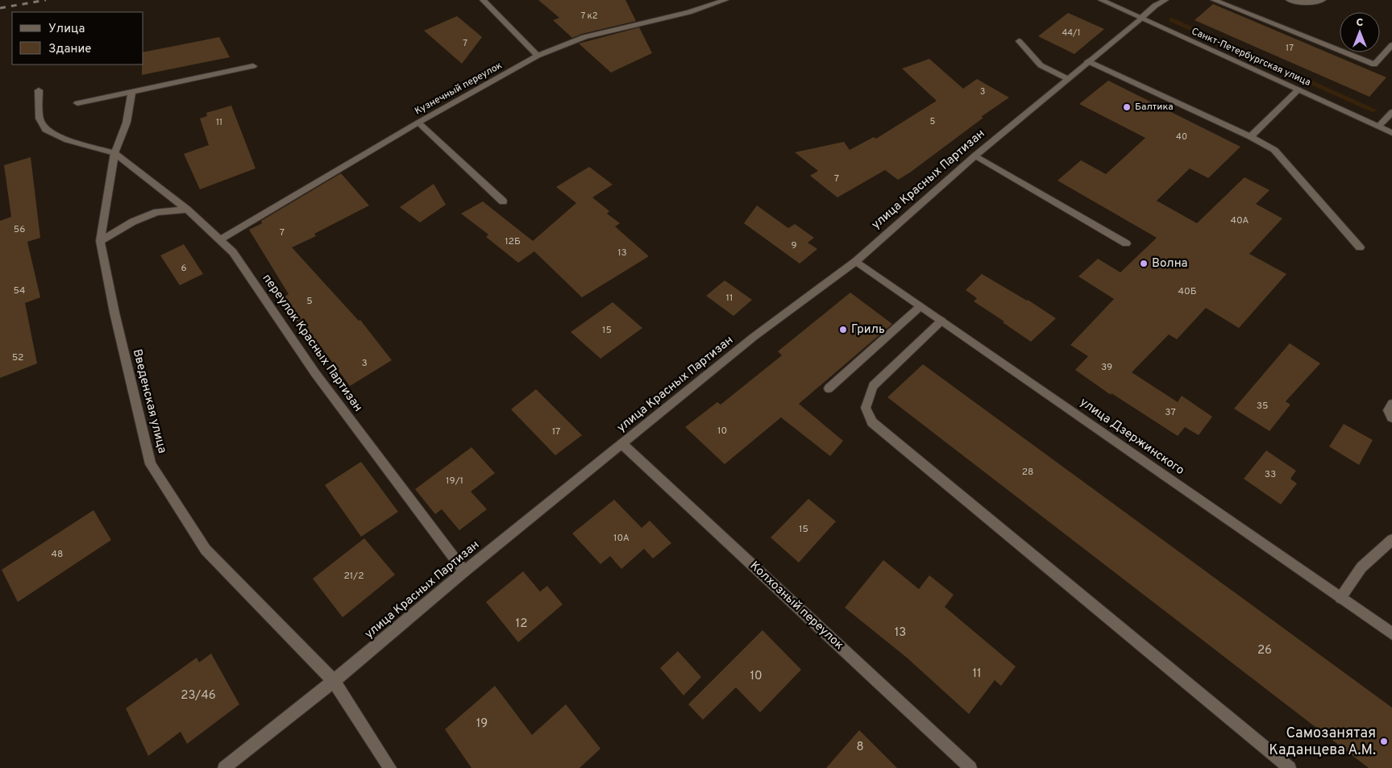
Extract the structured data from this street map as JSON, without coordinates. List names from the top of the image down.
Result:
{
  "streets": {
    "street": [
      "Санкт-Петербургская улица",
      "Кузнечный переулок",
      "улица Красных Партизан",
      "переулок Красных Партизан",
      "Введенская улица",
      "улица Дзержинского",
      "Колхозный переулок"
    ]
  },
  "crossings": [
    ["Санкт-Петербургская улица", "улица Красных Партизан"],
    ["Кузнечный переулок", "переулок Красных Партизан"],
    ["улица Красных Партизан", "переулок Красных Партизан"],
    ["улица Красных Партизан", "Введенская улица"],
    ["улица Красных Партизан", "улица Дзержинского"],
    ["улица Красных Партизан", "Колхозный переулок"],
    ["переулок Красных Партизан", "Введенская улица"]
  ],
  "places": [
    "Балтика",
    "Волна",
    "Гриль",
    "Самозанятая Каданцева А.М."
  ],
  "house_numbers": [
    "7 к2",
    "44/1",
    "7",
    "17",
    "3",
    "5",
    "11",
    "40",
    "7",
    "40А",
    "56",
    "7",
    "12Б",
    "9",
    "13",
    "6",
    "54",
    "40Б",
    "11",
    "5",
    "15",
    "52",
    "3",
    "39",
    "35",
    "37",
    "10",
    "17",
    "28",
    "33",
    "19/1",
    "15",
    "10А",
    "48",
    "21/2",
    "12",
    "13",
    "26",
    "11",
    "10",
    "23/46",
    "19",
    "8"
  ],
  "legend": ["Улица", "Здание"],
  "north": "top"
}
